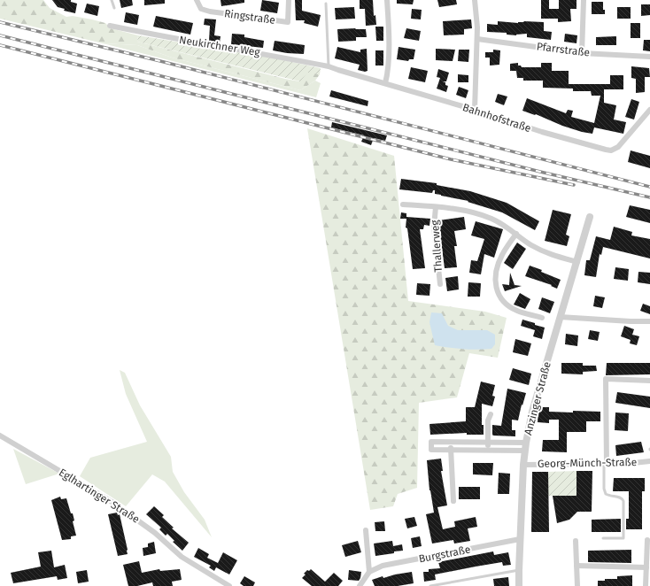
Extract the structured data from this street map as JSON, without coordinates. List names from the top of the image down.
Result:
{
  "streets": {
    "street": [
      "Ringstraße",
      "Neukirchner Weg",
      "Pfarrstraße",
      "Bahnhofstraße",
      "Thallerweg",
      "Anzinger Straße",
      "Georg-Münch-Straße",
      "Eglhartinger Straße",
      "Burgstraße"
    ]
  },
  "crossings": [
    ["Neukirchner Weg", "Bahnhofstraße"],
    ["Anzinger Straße", "Georg-Münch-Straße"],
    ["Anzinger Straße", "Burgstraße"]
  ]
}
